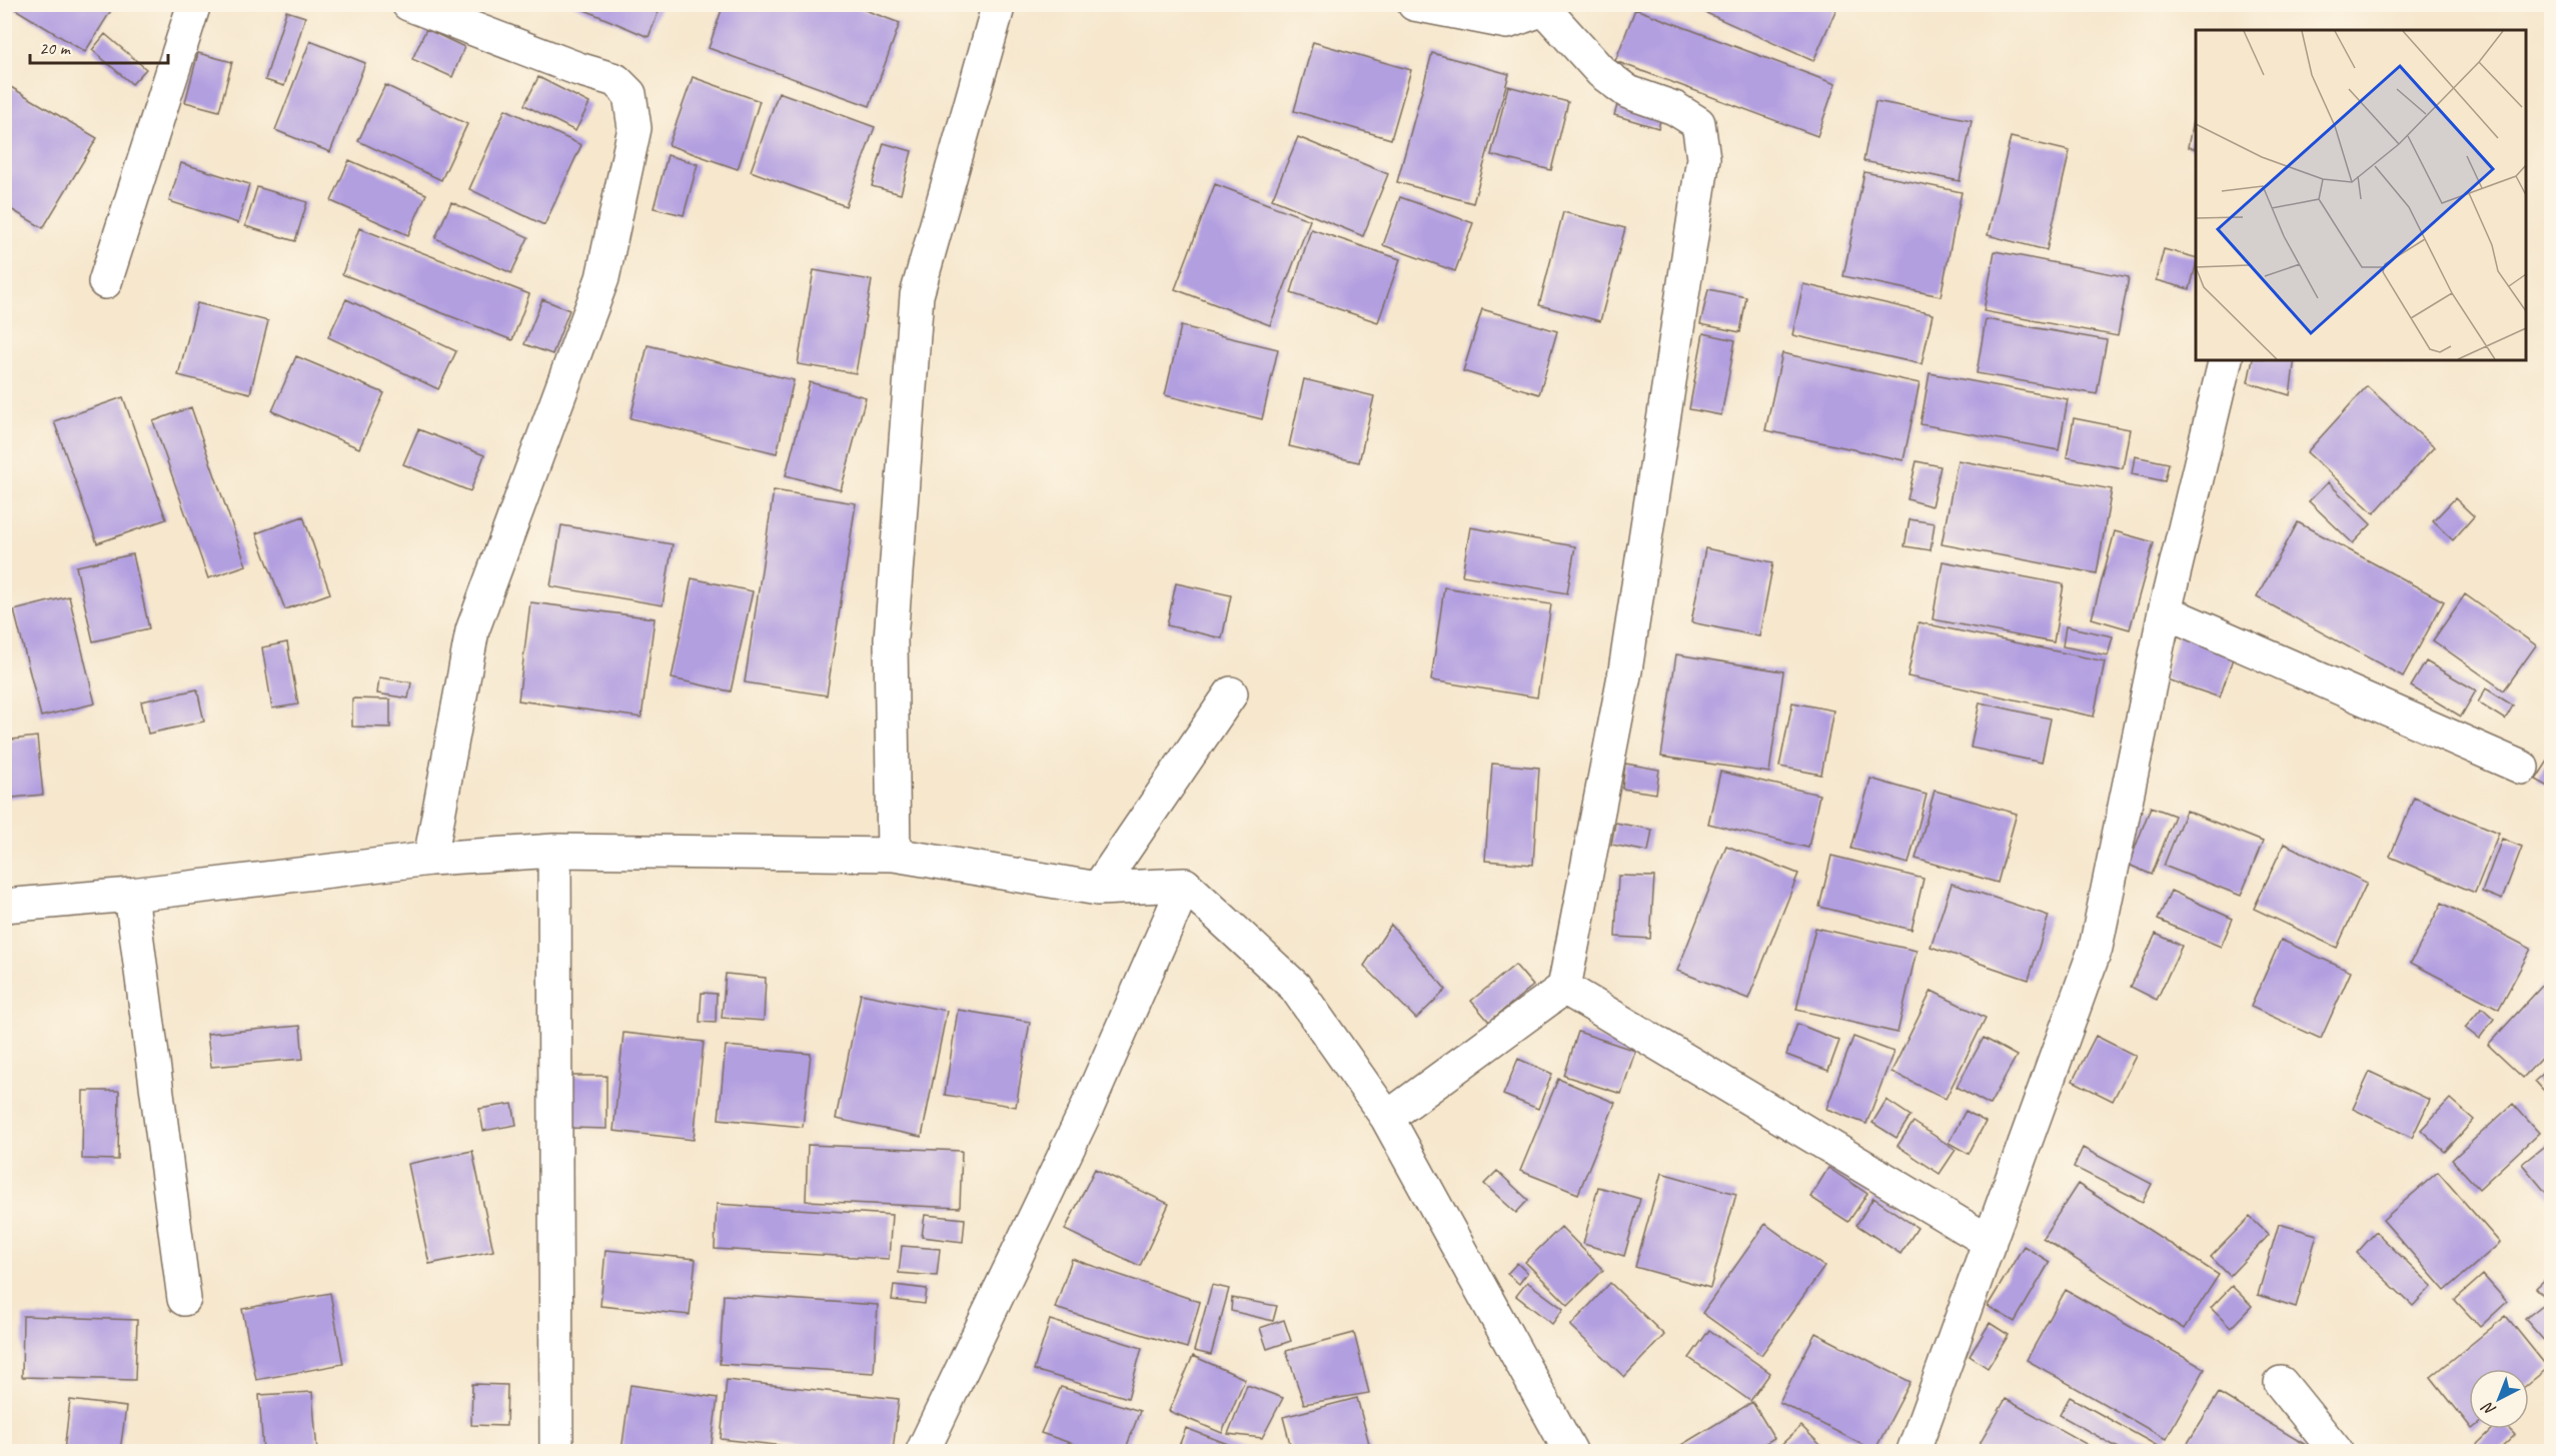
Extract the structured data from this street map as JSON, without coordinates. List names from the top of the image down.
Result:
{
  "scale_bar": "20 m",
  "north": "bottom left"
}
